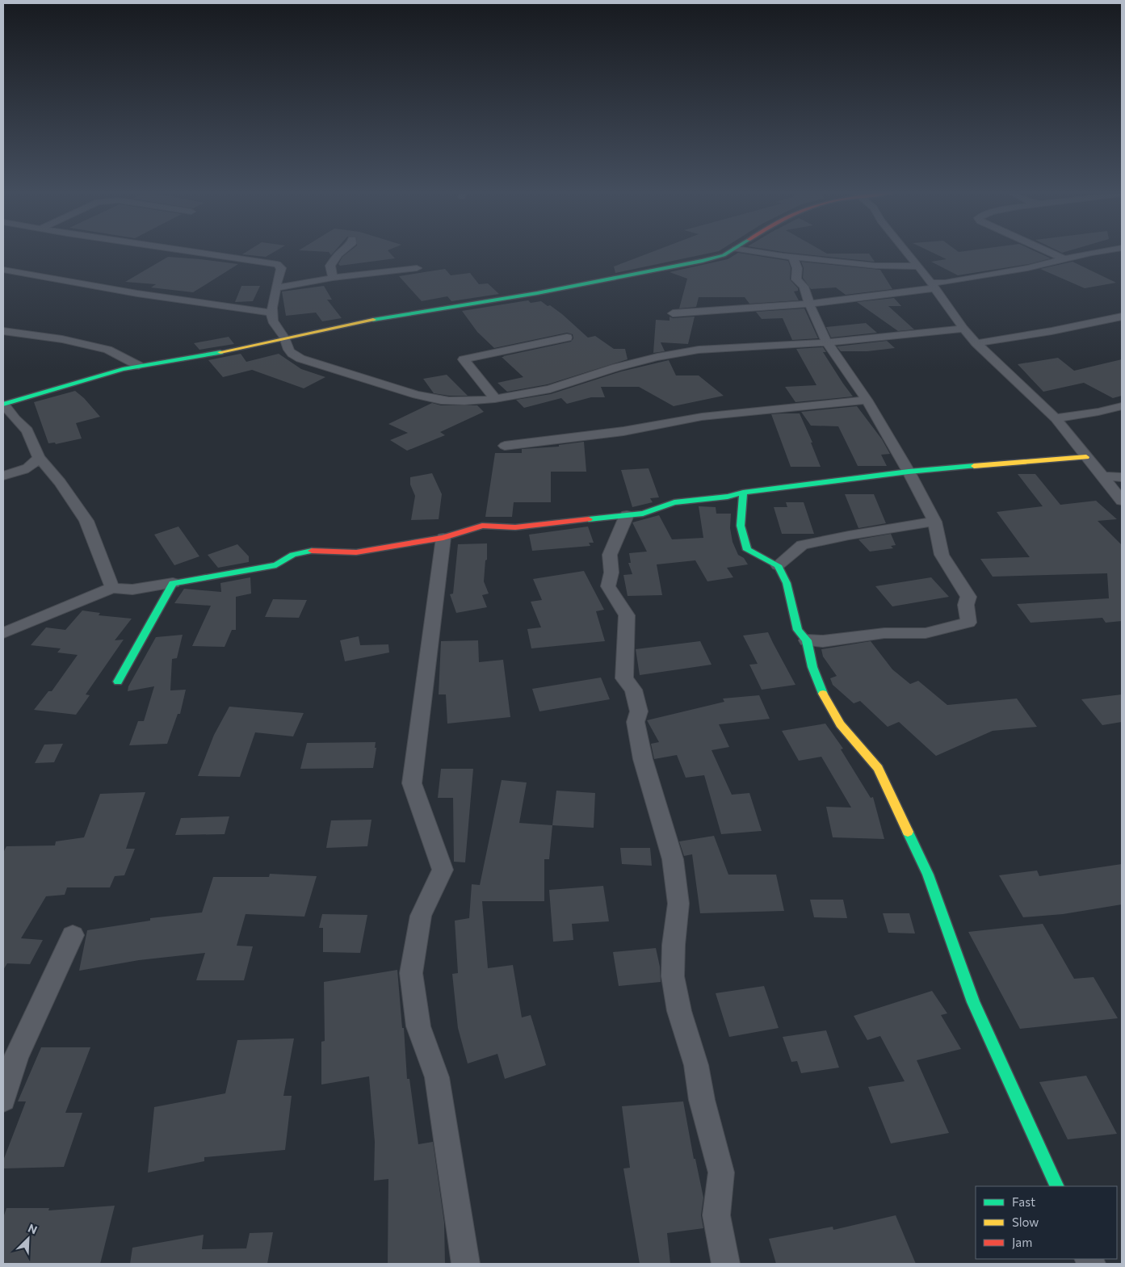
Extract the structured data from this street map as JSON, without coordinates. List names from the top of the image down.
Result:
{
  "legend": ["Fast", "Slow", "Jam"],
  "north": "top right"
}
